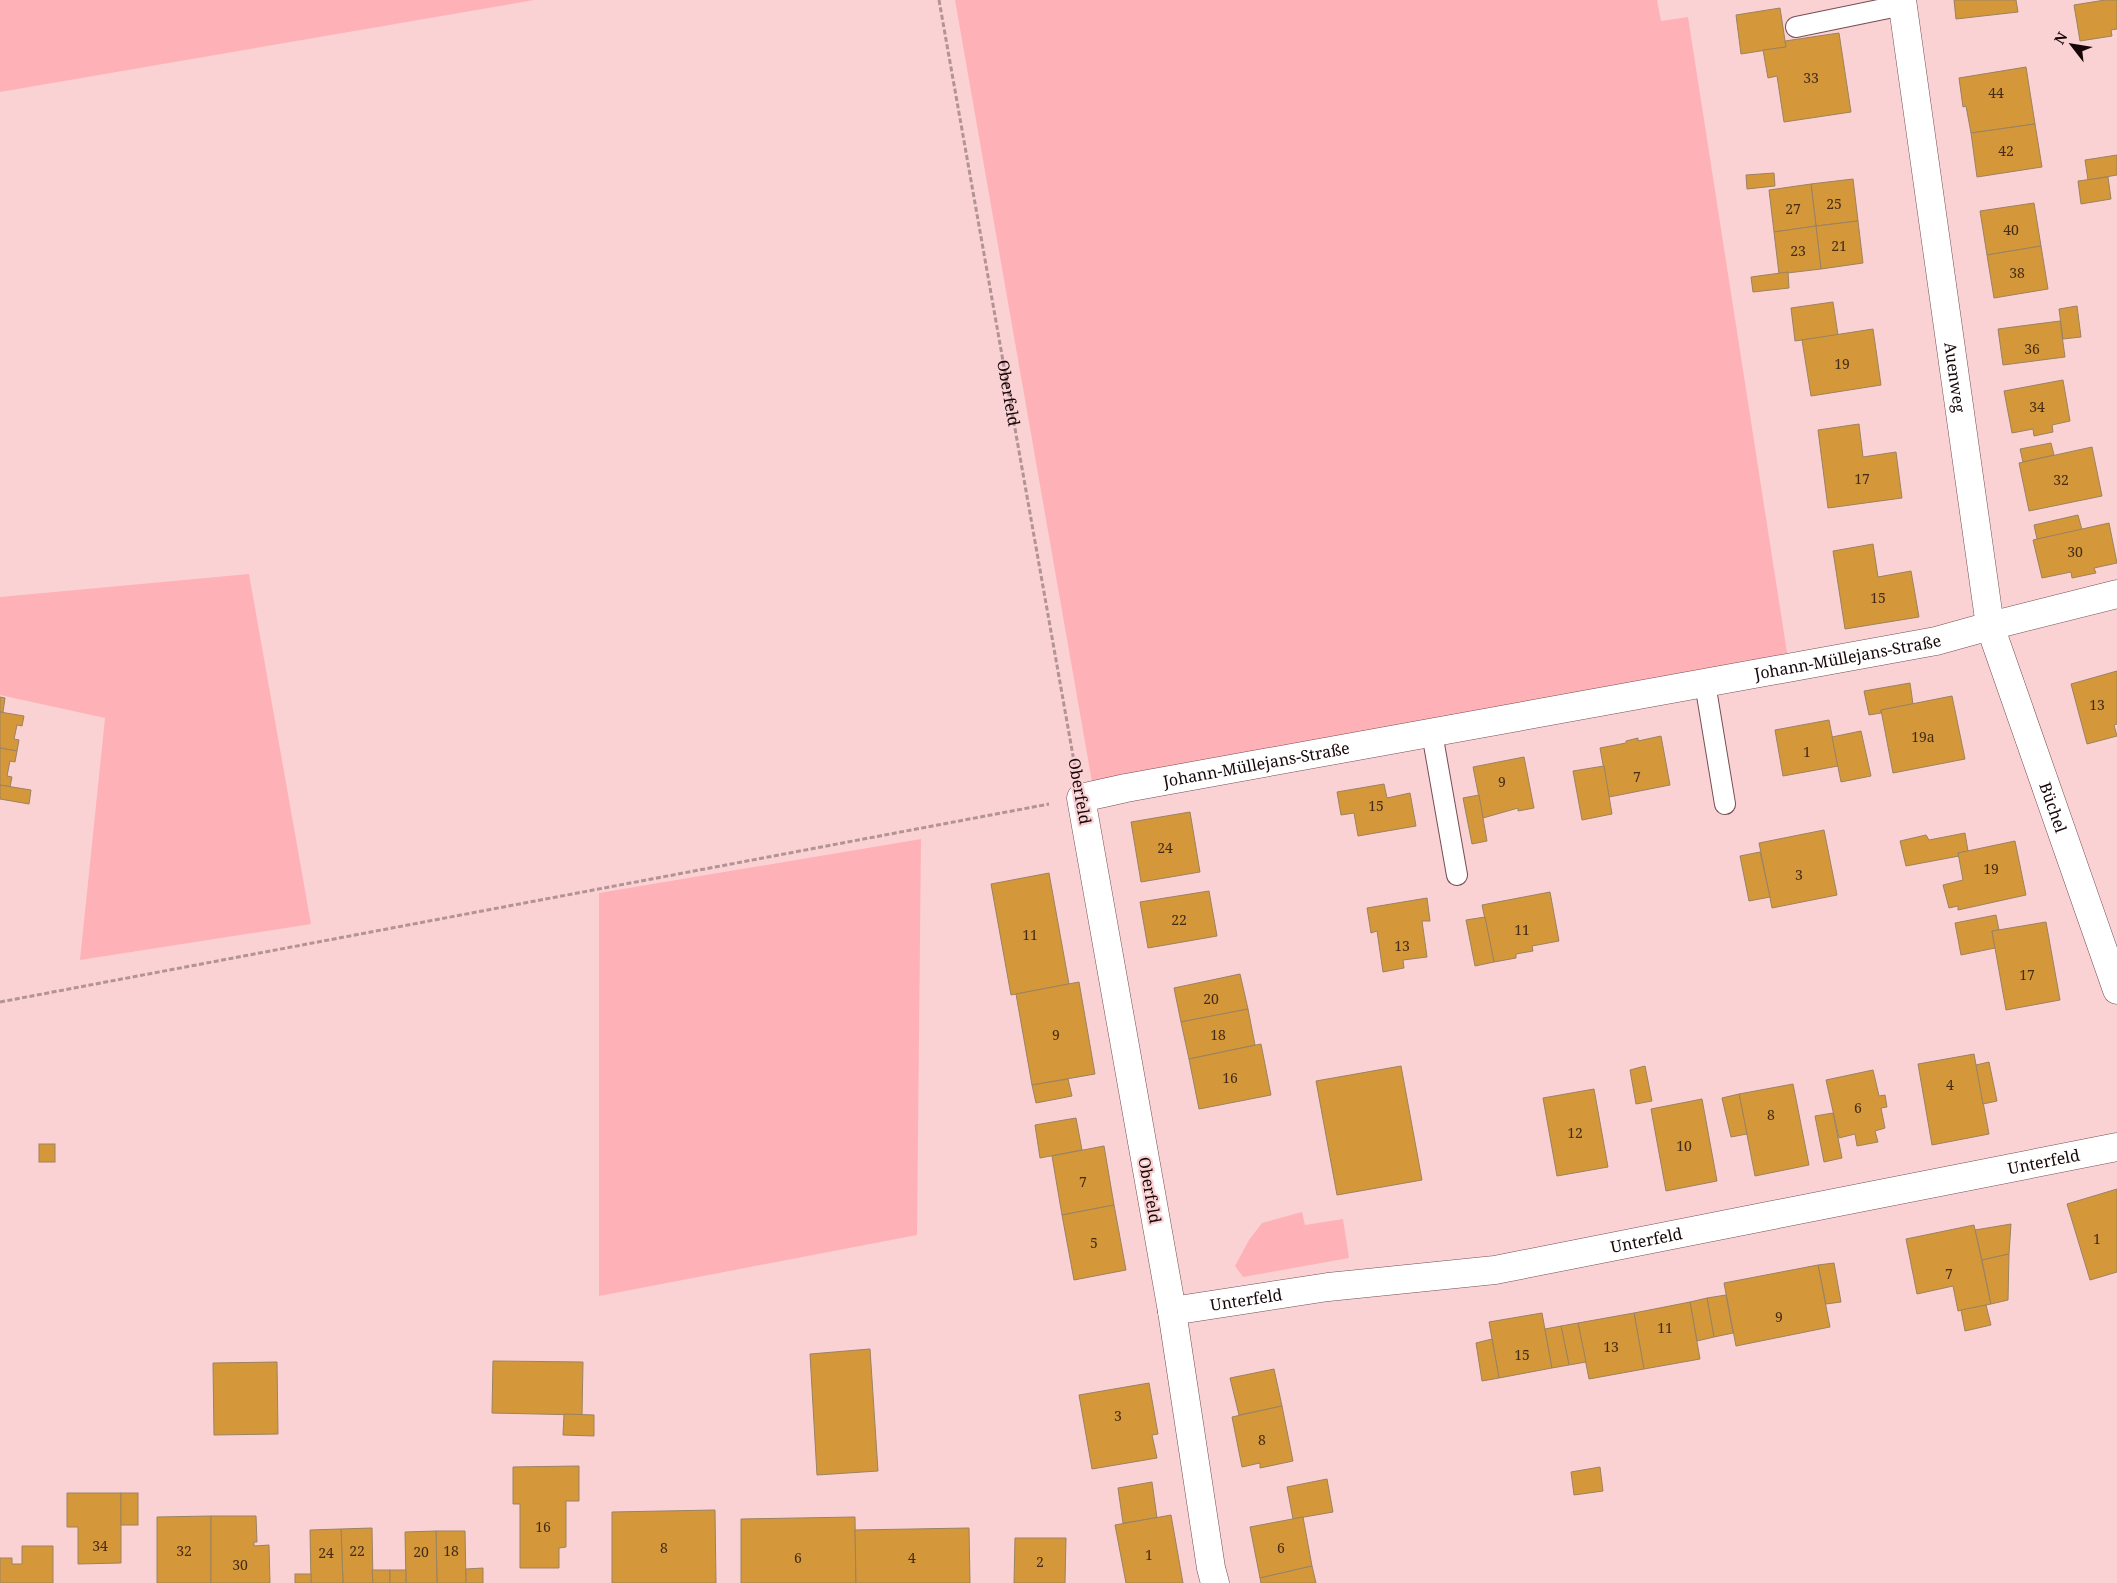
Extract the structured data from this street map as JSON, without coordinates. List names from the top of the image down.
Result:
{
  "streets": {
    "street": [
      "Auenweg",
      "Oberfeld",
      "Johann-Müllejans-Straße",
      "Büchel",
      "Unterfeld"
    ]
  },
  "crossings": [
    ["Auenweg", "Johann-Müllejans-Straße"],
    ["Auenweg", "Büchel"],
    ["Oberfeld", "Johann-Müllejans-Straße"],
    ["Oberfeld", "Unterfeld"],
    ["Johann-Müllejans-Straße", "Büchel"]
  ],
  "house_numbers": [
    "33",
    "44",
    "42",
    "25",
    "27",
    "40",
    "21",
    "23",
    "38",
    "36",
    "19",
    "34",
    "17",
    "32",
    "30",
    "15",
    "13",
    "19a",
    "1",
    "7",
    "9",
    "15",
    "24",
    "19",
    "3",
    "22",
    "11",
    "11",
    "13",
    "17",
    "20",
    "9",
    "18",
    "16",
    "4",
    "6",
    "8",
    "12",
    "10",
    "7",
    "1",
    "5",
    "7",
    "9",
    "11",
    "13",
    "15",
    "3",
    "8",
    "16",
    "34",
    "8",
    "6",
    "32",
    "22",
    "18",
    "20",
    "24",
    "1",
    "6",
    "4",
    "2",
    "30"
  ],
  "north": "top left"
}
